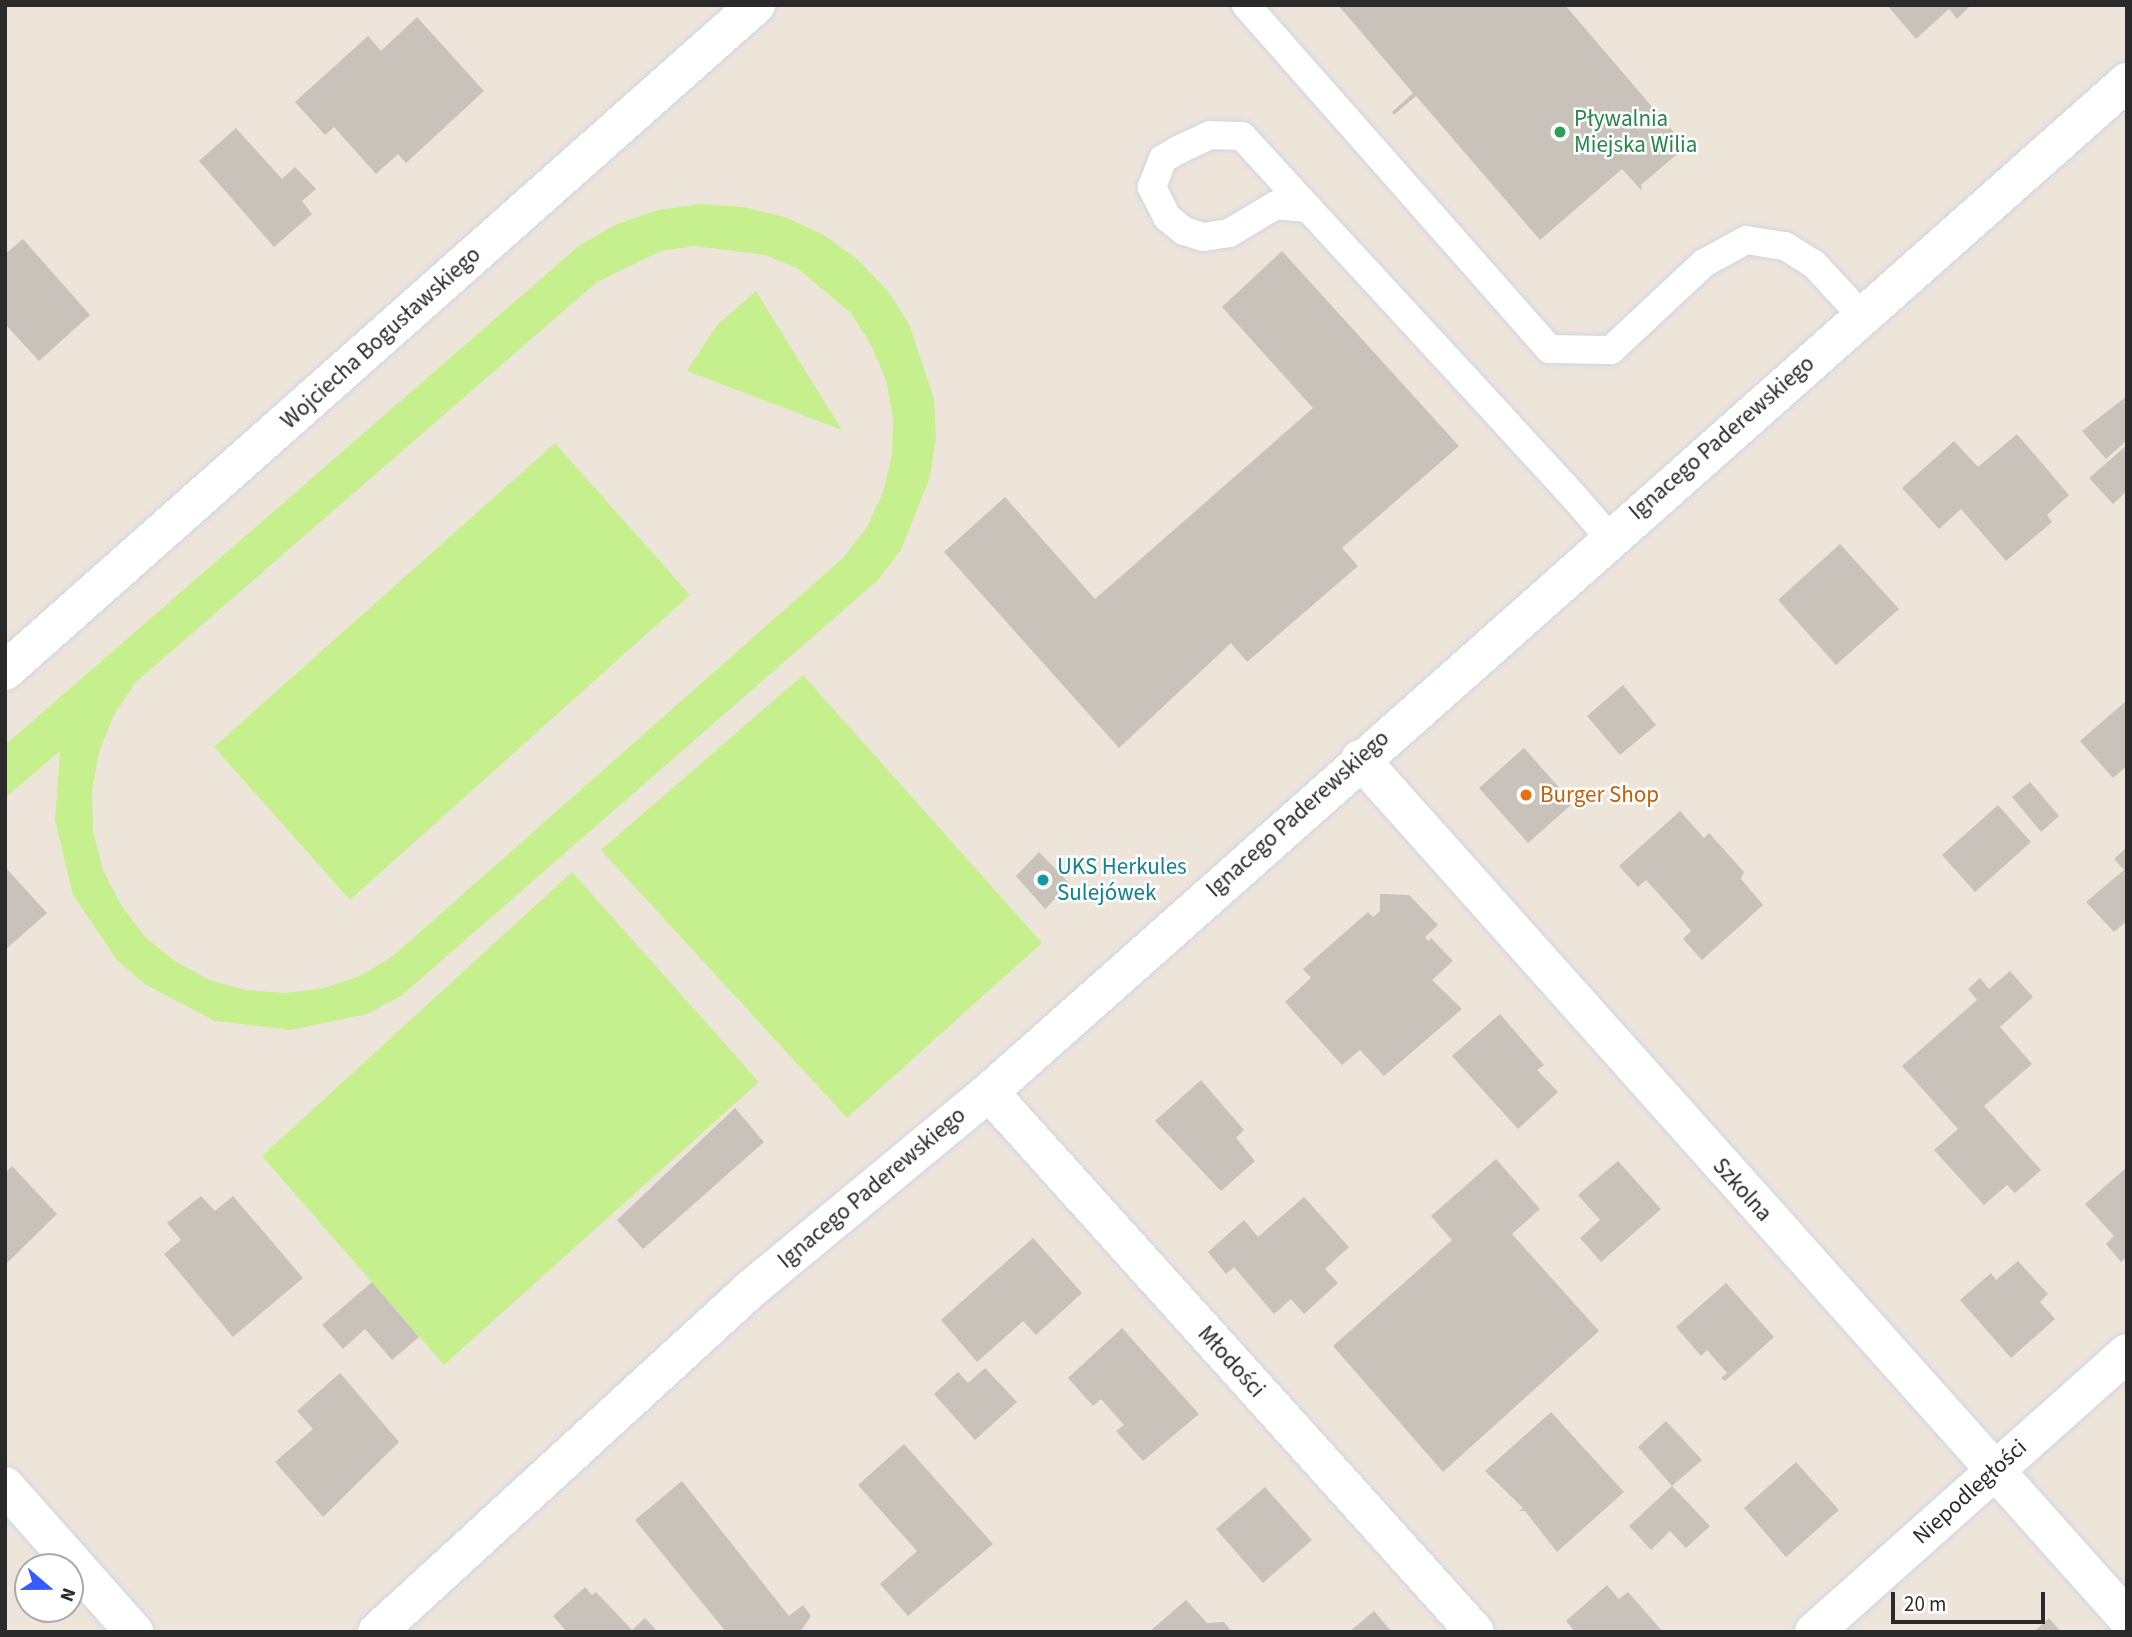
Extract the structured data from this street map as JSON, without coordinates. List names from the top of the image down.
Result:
{
  "streets": {
    "street": [
      "Wojciecha Bogusławskiego",
      "Ignacego Paderewskiego",
      "Szkolna",
      "Młodości",
      "Niepodległości"
    ]
  },
  "crossings": [
    ["Ignacego Paderewskiego", "Szkolna"],
    ["Ignacego Paderewskiego", "Młodości"],
    ["Szkolna", "Niepodległości"]
  ],
  "places": ["Pływalnia Miejska Wilia", "Burger Shop", "UKS Herkules Sulejówek"],
  "scale_bar": "20 m",
  "north": "right"
}
